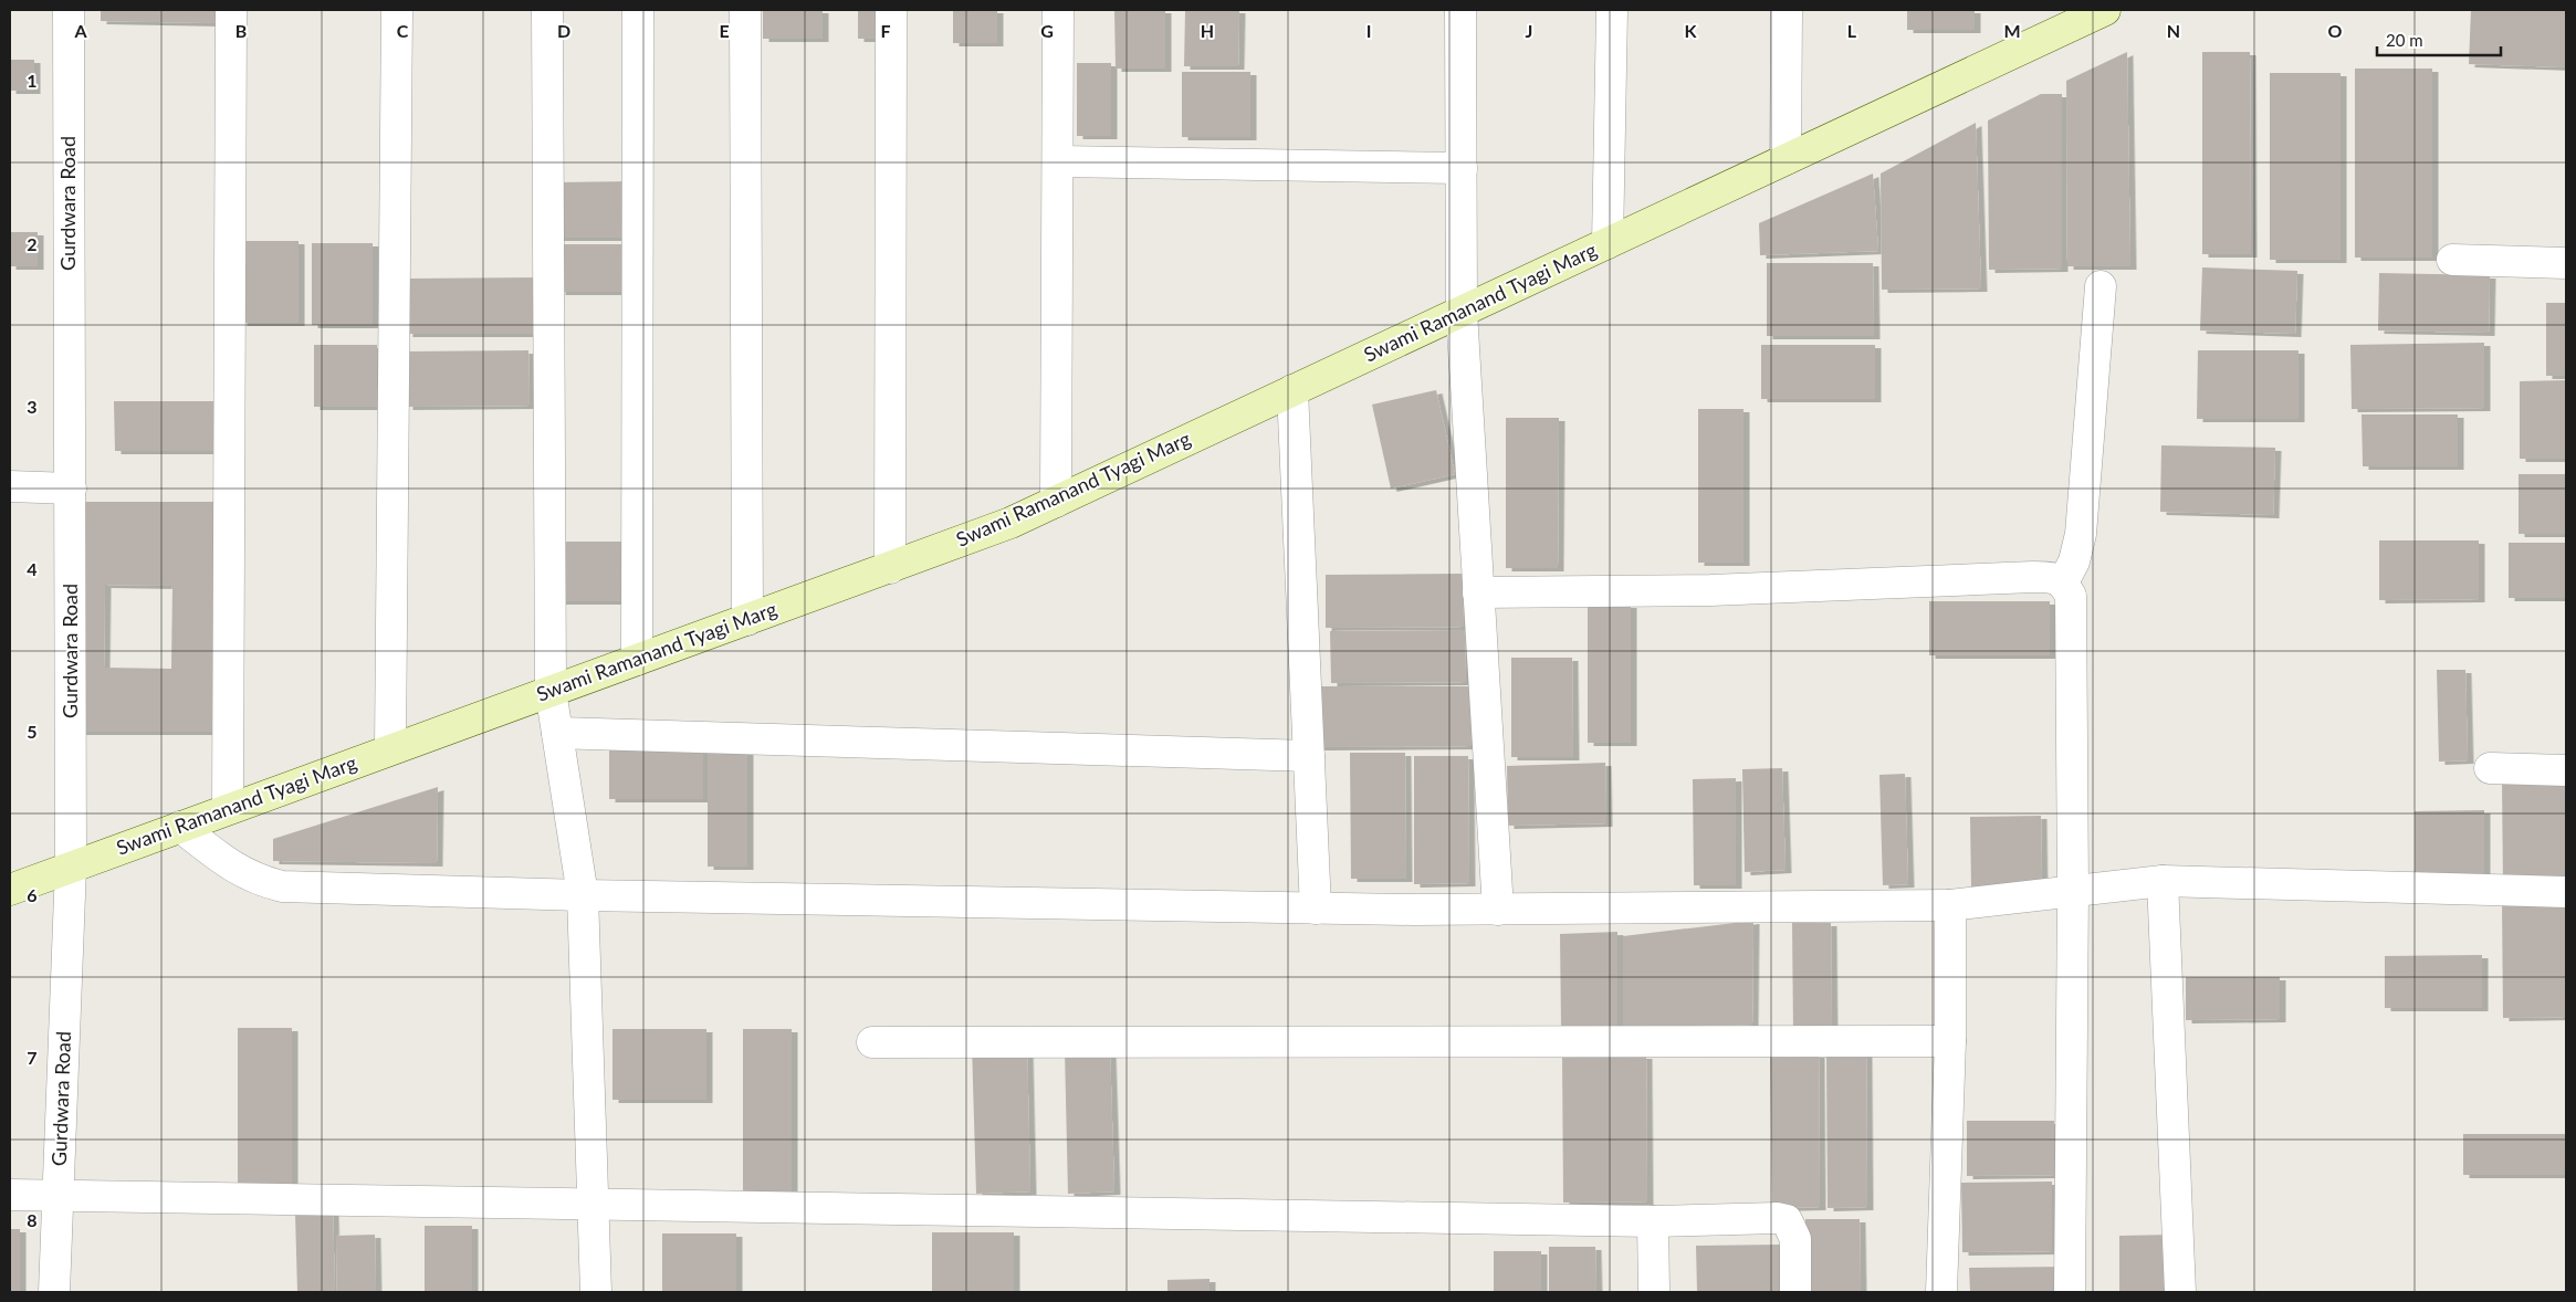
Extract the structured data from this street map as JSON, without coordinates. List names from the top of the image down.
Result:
{
  "streets": {
    "street": ["Gurdwara Road", "Swami Ramanand Tyagi Marg"]
  },
  "crossings": [
    ["Gurdwara Road", "Swami Ramanand Tyagi Marg"]
  ],
  "scale_bar": "20 m",
  "grid": {
    "columns": [
      "A",
      "B",
      "C",
      "D",
      "E",
      "F",
      "G",
      "H",
      "I",
      "J",
      "K",
      "L",
      "M",
      "N",
      "O"
    ],
    "rows": [
      "1",
      "2",
      "3",
      "4",
      "5",
      "6",
      "7",
      "8"
    ]
  }
}
